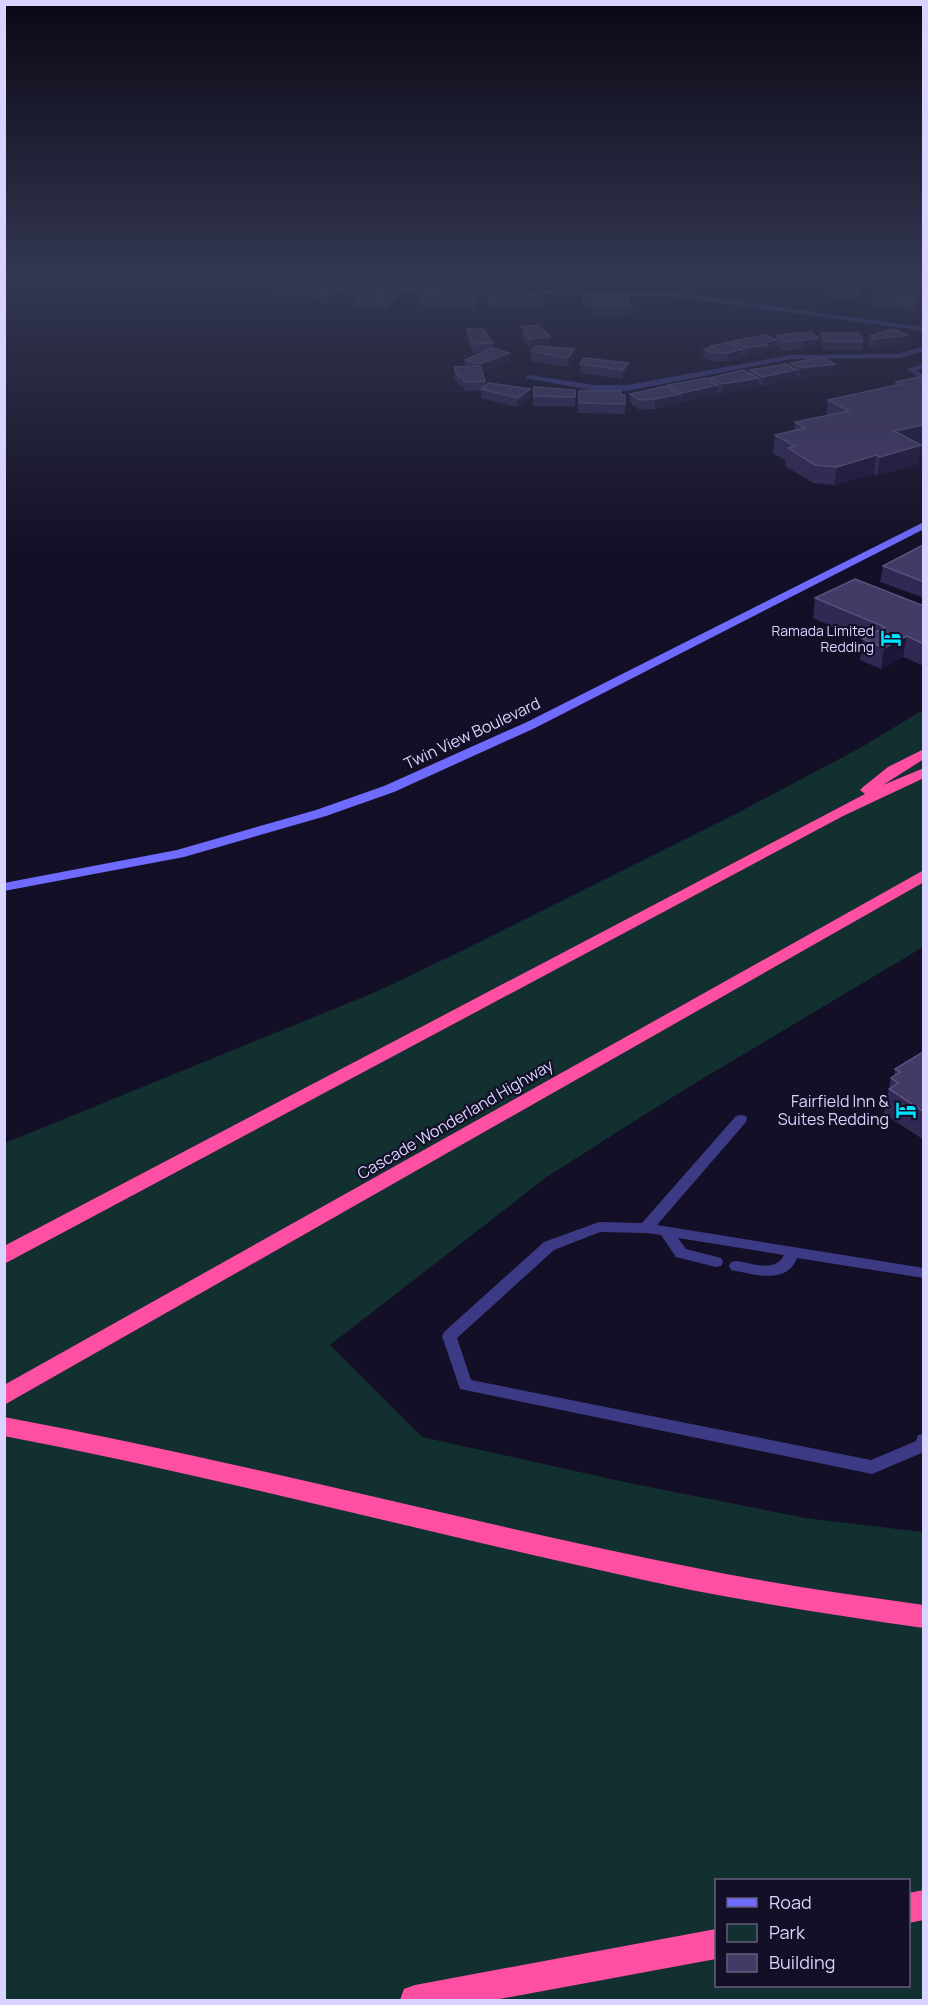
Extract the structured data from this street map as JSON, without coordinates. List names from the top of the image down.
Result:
{
  "streets": {
    "highway": ["Cascade Wonderland Highway"],
    "street": ["Twin View Boulevard"]
  },
  "places": {
    "hotel": ["Ramada Limited Redding", "Fairfield Inn & Suites Redding"]
  },
  "legend": ["Road", "Park", "Building"]
}
